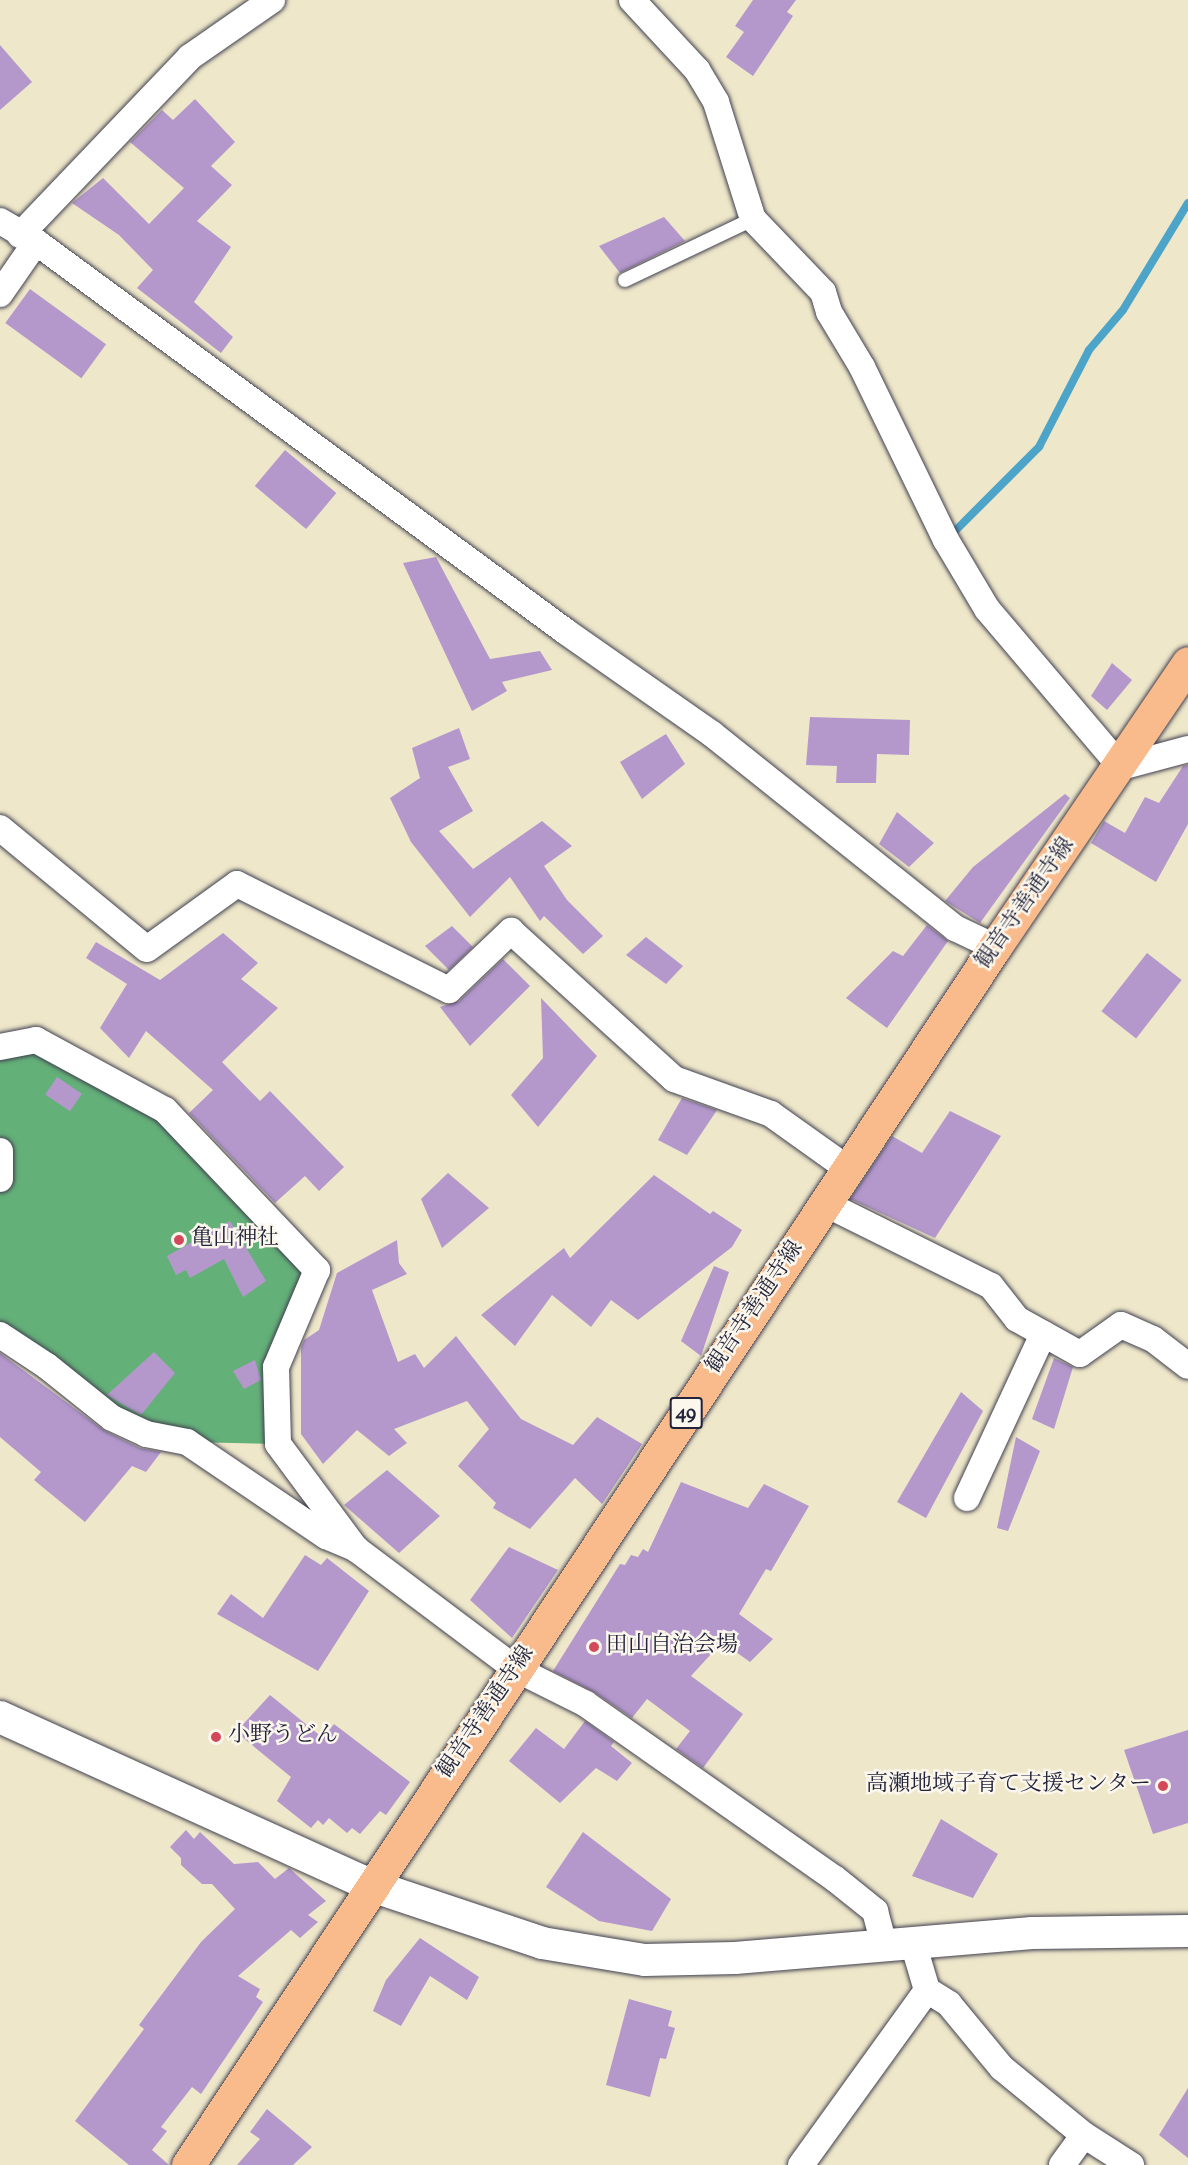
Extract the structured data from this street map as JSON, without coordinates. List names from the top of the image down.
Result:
{
  "streets": {
    "main road": ["観音寺善通寺線", "49"]
  },
  "places": [
    "亀山神社",
    "田山自治会場",
    "小野うどん",
    "高瀬地域子育て支援センター"
  ]
}
